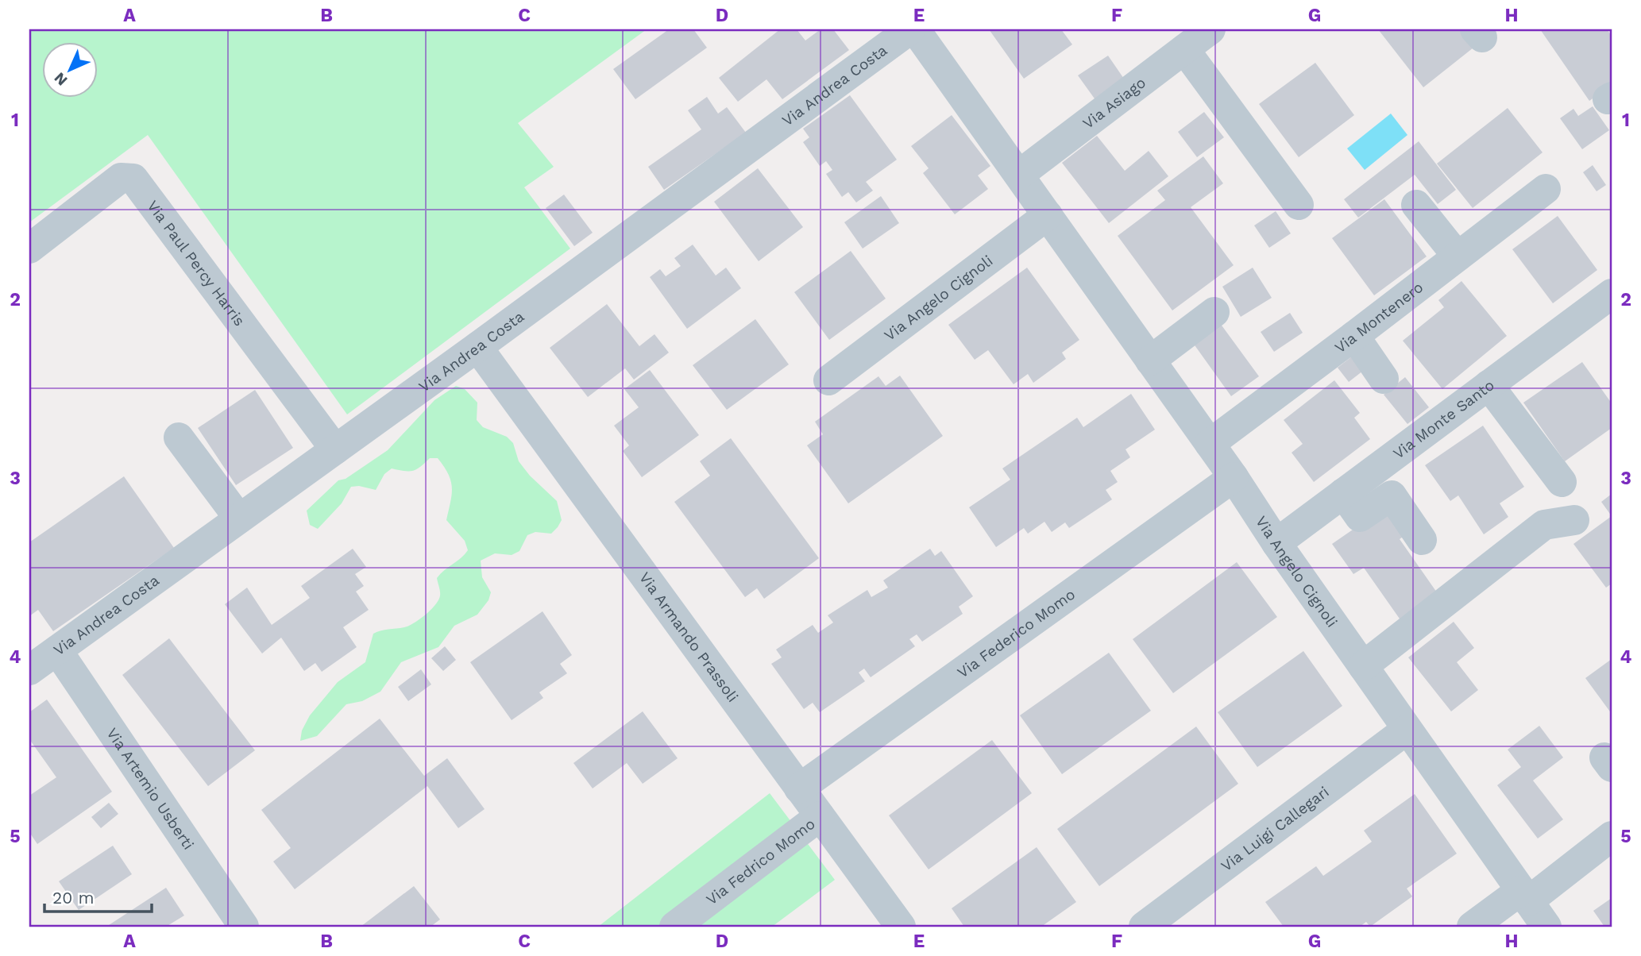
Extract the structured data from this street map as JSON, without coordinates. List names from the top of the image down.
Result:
{
  "streets": {
    "street": [
      "Via Andrea Costa",
      "Via Asiago",
      "Via Paul Percy Harris",
      "Via Angelo Cignoli",
      "Via Montenero",
      "Via Monte Santo",
      "Via Federico Momo",
      "Via Armando Prassoli",
      "Via Artemio Usberti",
      "Via Luigi Callegari",
      "Via Fedrico Momo"
    ]
  },
  "crossings": [
    ["Via Andrea Costa", "Via Paul Percy Harris"],
    ["Via Andrea Costa", "Via Armando Prassoli"],
    ["Via Andrea Costa", "Via Artemio Usberti"],
    ["Via Asiago", "Via Angelo Cignoli"],
    ["Via Angelo Cignoli", "Via Montenero"],
    ["Via Angelo Cignoli", "Via Monte Santo"],
    ["Via Angelo Cignoli", "Via Federico Momo"],
    ["Via Angelo Cignoli", "Via Luigi Callegari"],
    ["Via Federico Momo", "Via Armando Prassoli"],
    ["Via Armando Prassoli", "Via Fedrico Momo"]
  ],
  "scale_bar": "20 m",
  "north": "bottom left",
  "grid": {
    "columns": [
      "A",
      "B",
      "C",
      "D",
      "E",
      "F",
      "G",
      "H"
    ],
    "rows": [
      "1",
      "2",
      "3",
      "4",
      "5"
    ]
  }
}
